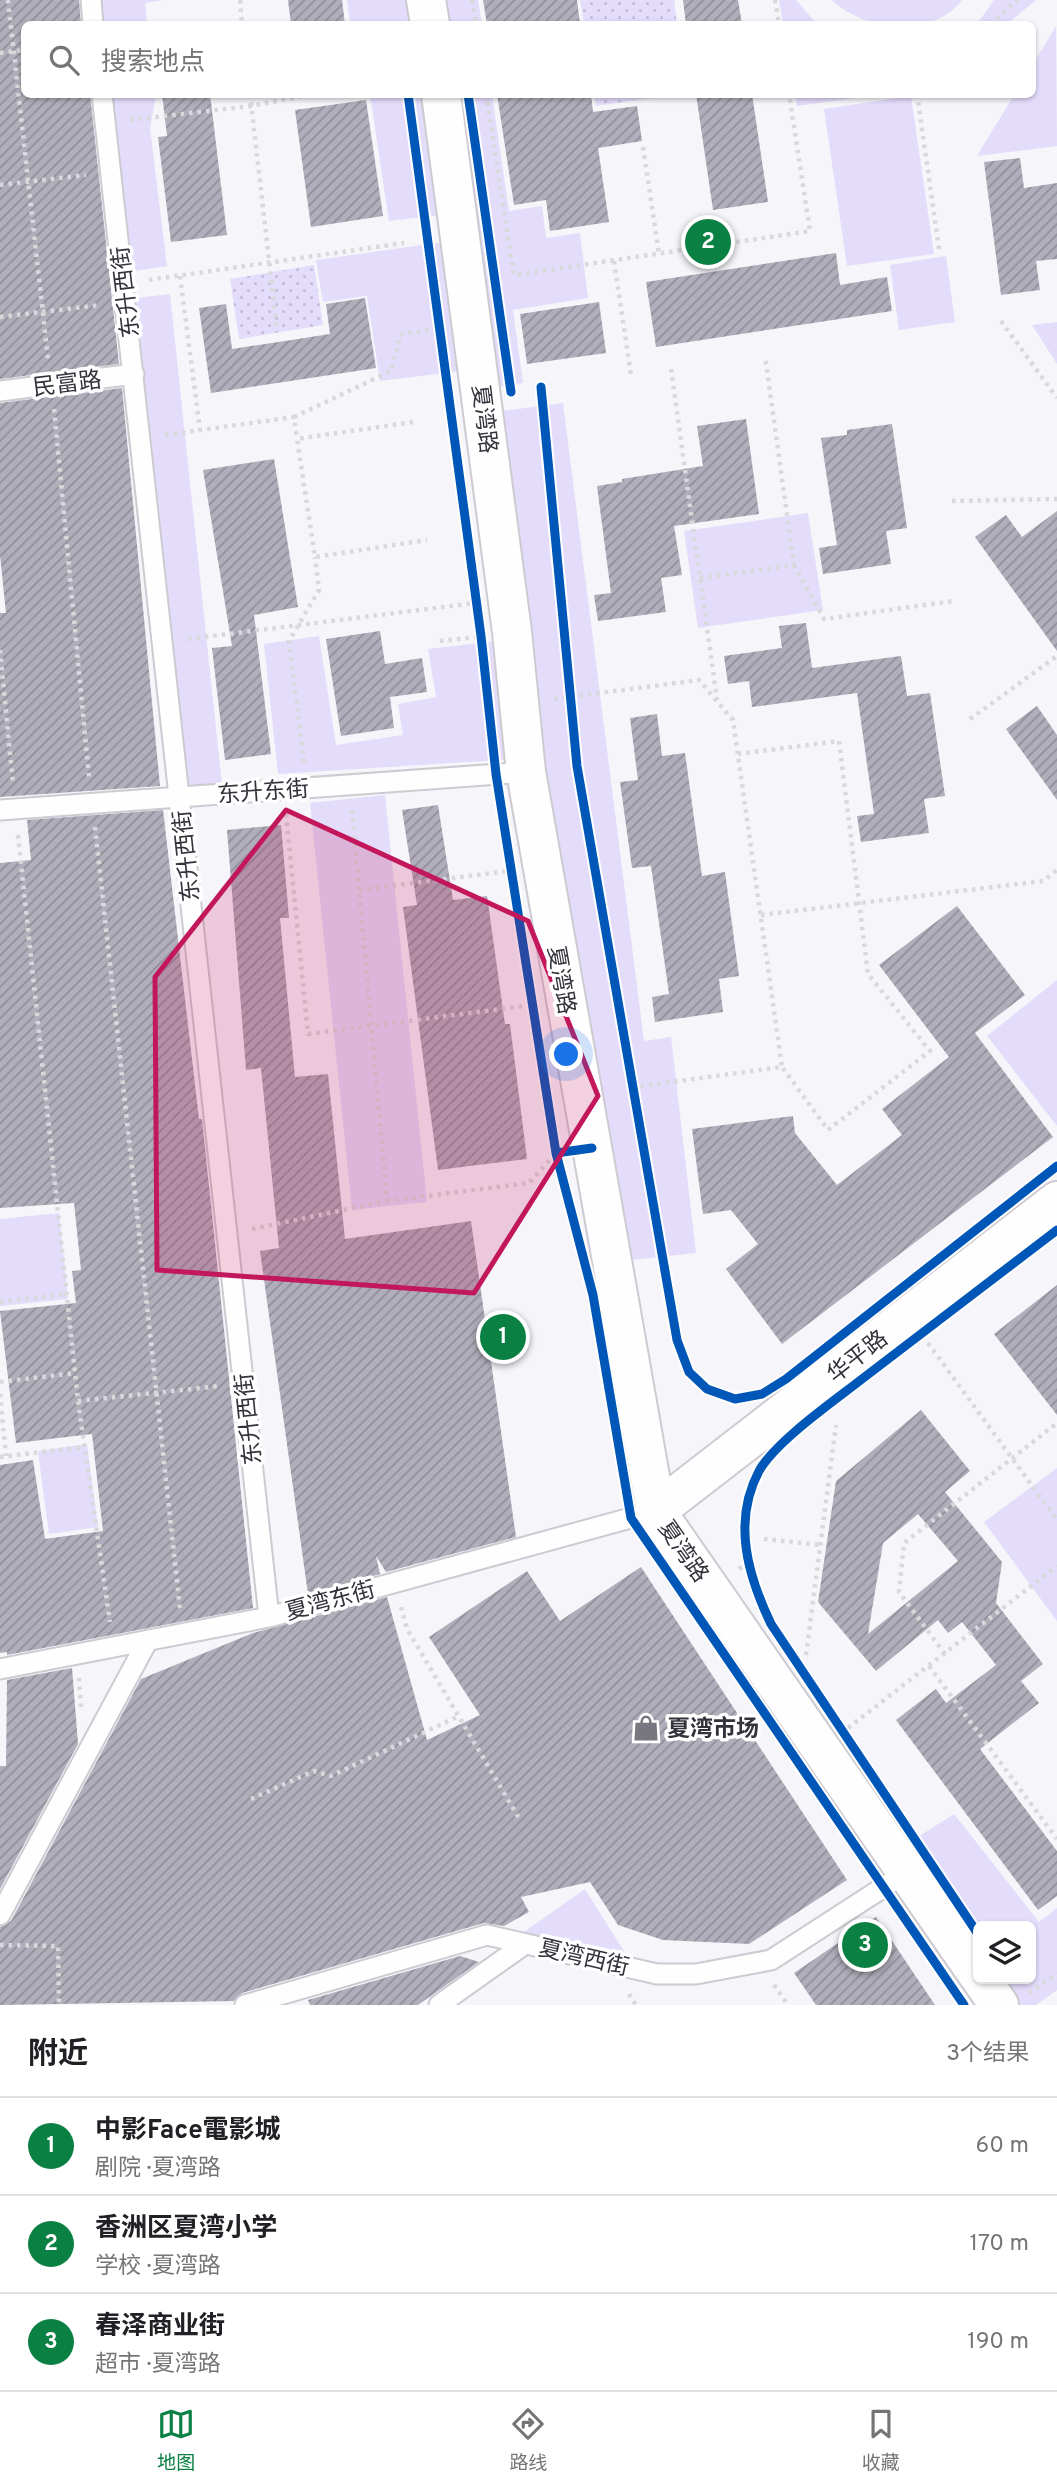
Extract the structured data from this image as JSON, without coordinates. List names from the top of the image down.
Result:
{
  "streets": {
    "street": ["夏湾路", "华平路"],
    "lane": [
      "东升西街",
      "民富路",
      "东升东街",
      "夏湾东街",
      "夏湾西街"
    ]
  },
  "crossings": [
    ["东升西街", "民富路"],
    ["东升西街", "东升东街"],
    ["东升西街", "夏湾东街"],
    ["夏湾路", "东升东街"],
    ["夏湾路", "华平路"],
    ["夏湾路", "夏湾东街"],
    ["夏湾路", "夏湾西街"],
    ["华平路", "夏湾东街"]
  ],
  "places": {
    "shop": ["夏湾市场"]
  },
  "page": {
    "search": "搜索地点",
    "pins": ["2", "1", "3"],
    "heading": ["附近", "3个结果"],
    "list": [
      {
        "mark": "1",
        "name": "中影Face電影城",
        "note": "剧院 · 夏湾路",
        "value": "60 m"
      },
      {
        "mark": "2",
        "name": "香洲区夏湾小学",
        "note": "学校 · 夏湾路",
        "value": "170 m"
      },
      {
        "mark": "3",
        "name": "春泽商业街",
        "note": "超市 · 夏湾路",
        "value": "190 m"
      }
    ],
    "nav": ["地图", "路线", "收藏"]
  }
}
